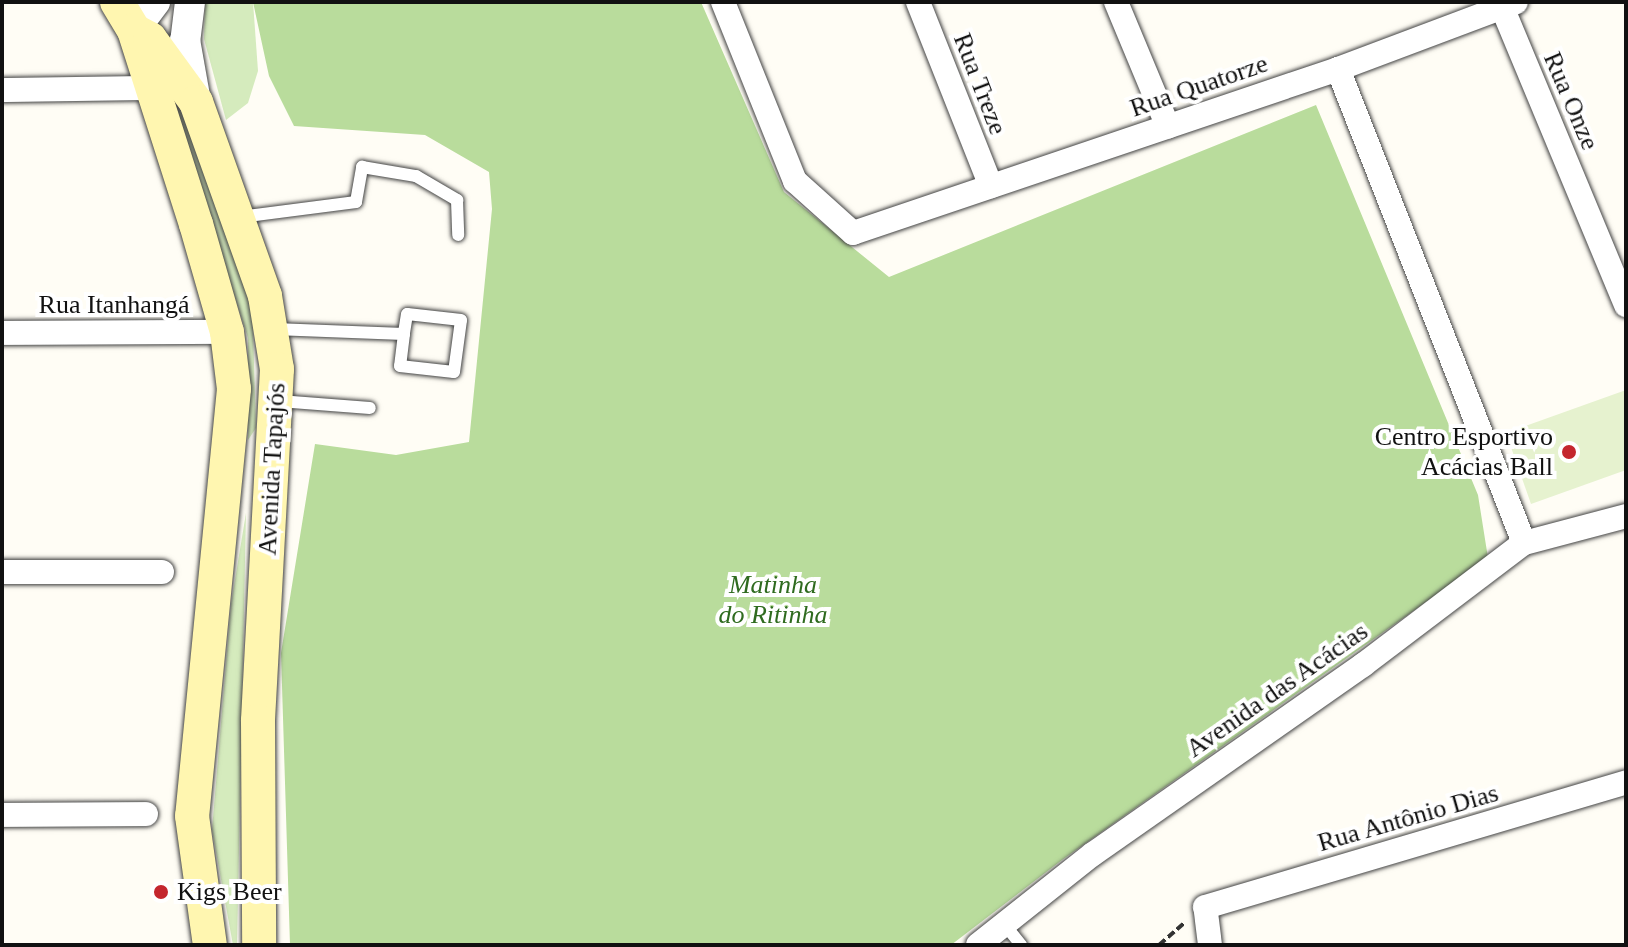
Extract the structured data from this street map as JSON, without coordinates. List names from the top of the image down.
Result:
{
  "streets": {
    "main road": ["Avenida Tapajós"],
    "street": [
      "Rua Treze",
      "Rua Quatorze",
      "Rua Onze",
      "Rua Itanhangá",
      "Avenida das Acácias",
      "Rua Antônio Dias"
    ]
  },
  "crossings": [
    ["Rua Treze", "Rua Quatorze"],
    ["Rua Quatorze", "Rua Onze"],
    ["Rua Itanhangá", "Avenida Tapajós"]
  ],
  "parks": ["Matinha do Ritinha"],
  "places": ["Centro Esportivo Acácias Ball", "Kigs Beer"]
}
